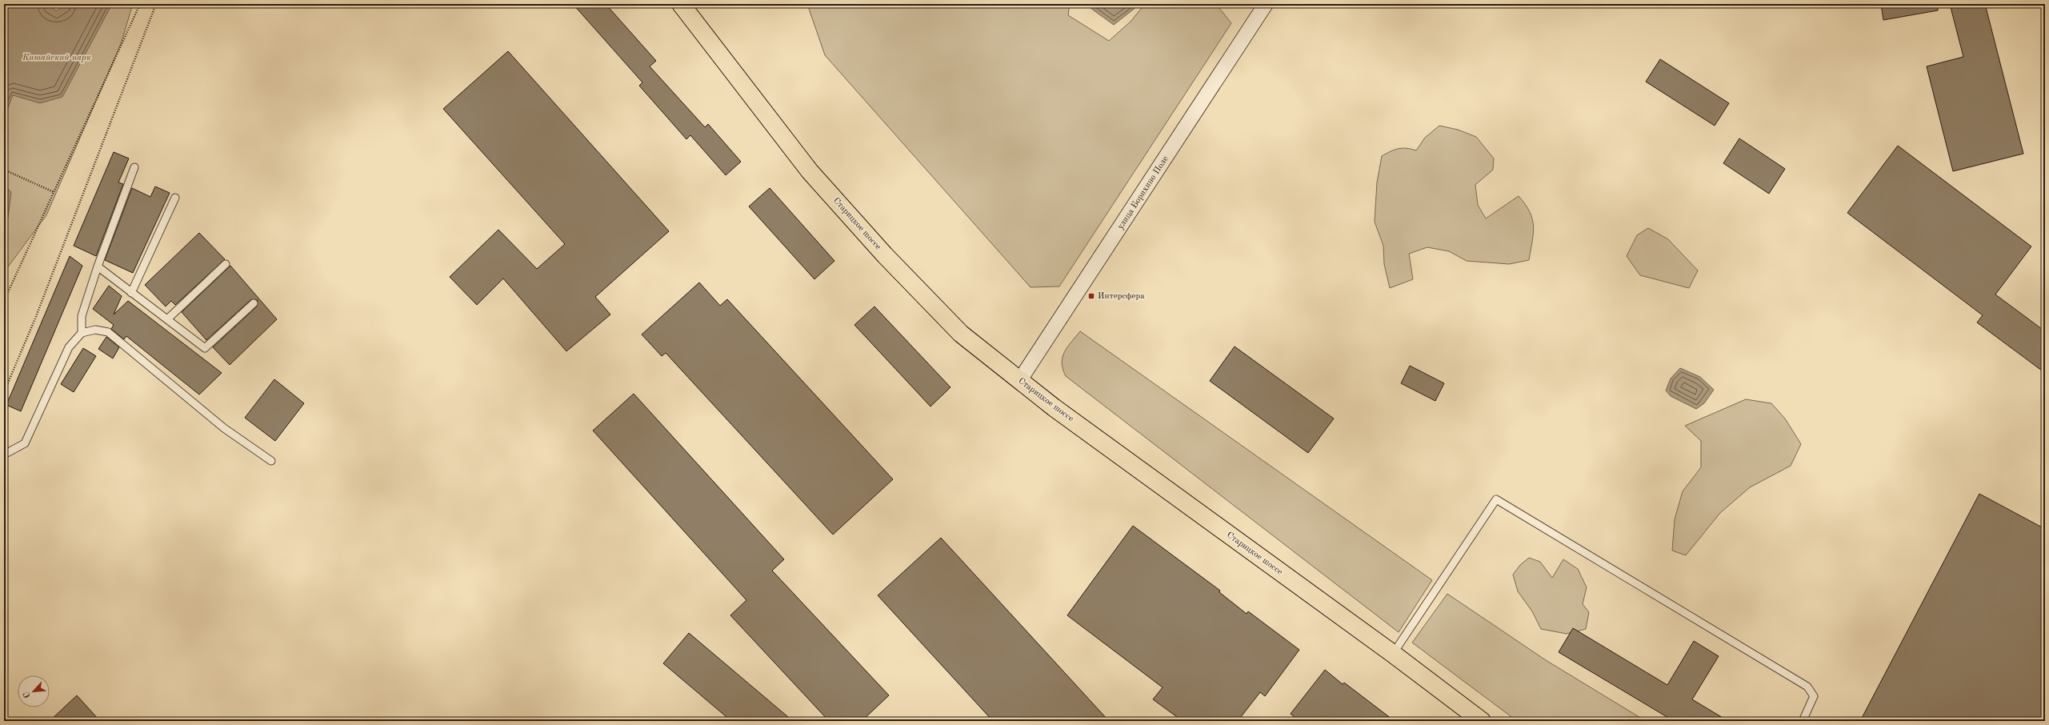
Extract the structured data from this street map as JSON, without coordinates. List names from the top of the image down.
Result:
{
  "streets": {
    "main road": ["Старицкое шоссе"],
    "street": ["улица Борихино Поле"]
  },
  "crossings": [
    ["улица Борихино Поле", "Старицкое шоссе"]
  ],
  "parks": ["Китайский парк"],
  "places": {
    "transit": ["Интерсфера"]
  },
  "north": "bottom left"
}
